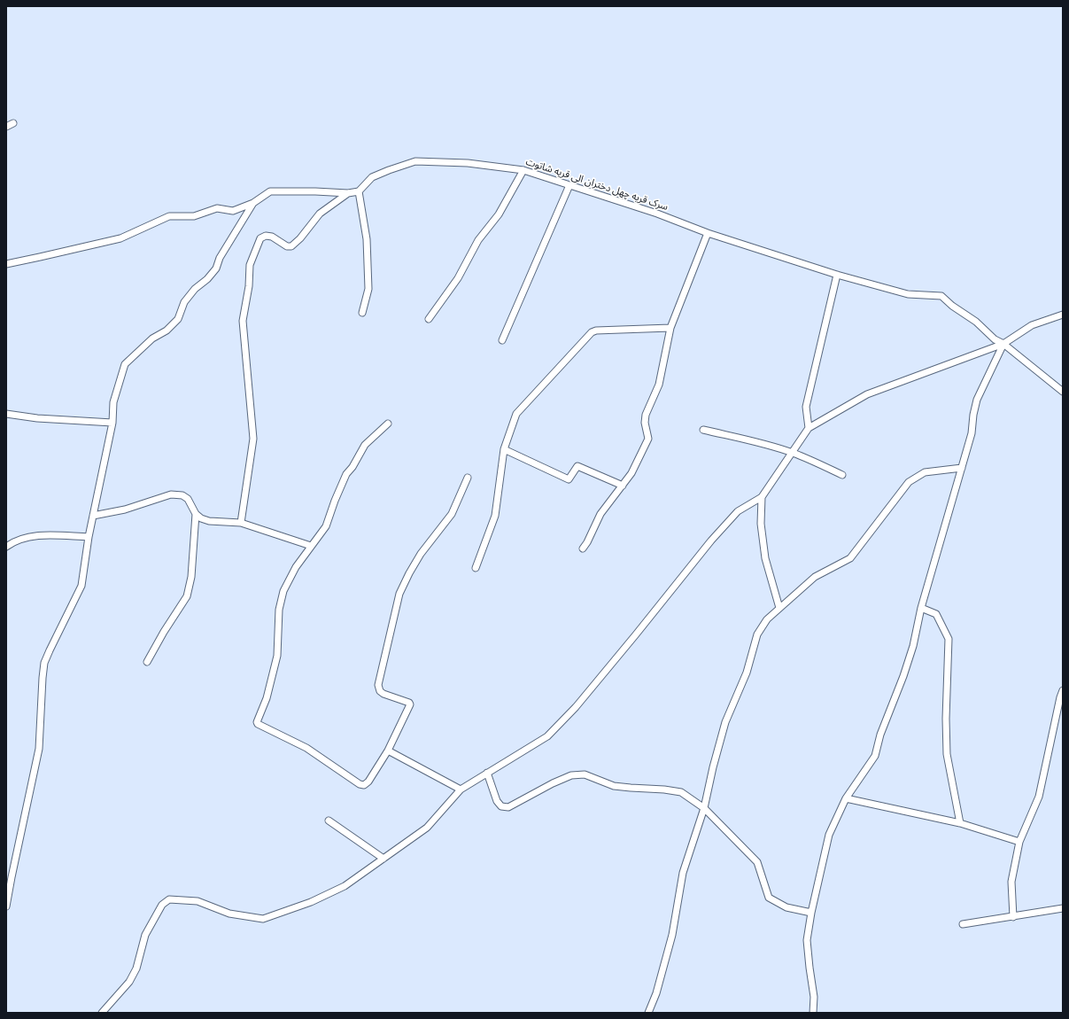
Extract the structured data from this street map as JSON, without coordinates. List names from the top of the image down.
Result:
{
  "streets": {
    "street": ["سرک قریه چهل دختران الی قریه شاتوت"]
  }
}
